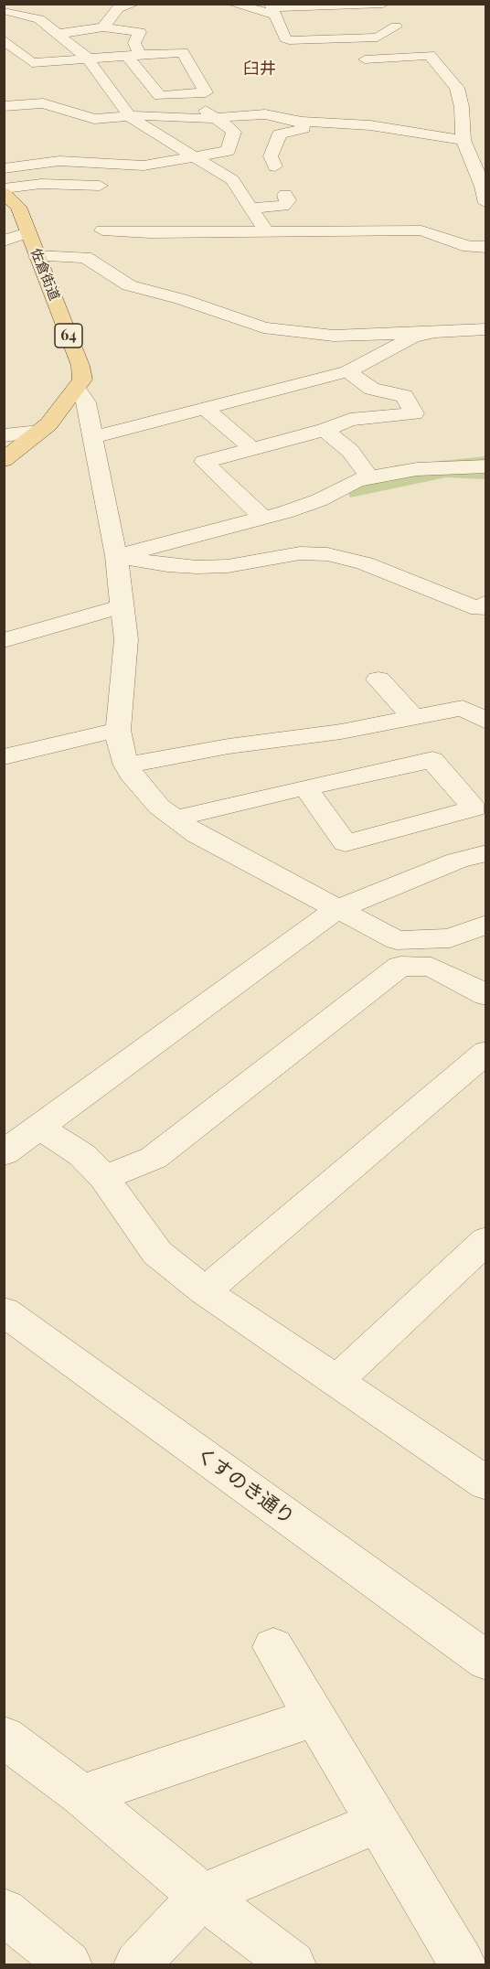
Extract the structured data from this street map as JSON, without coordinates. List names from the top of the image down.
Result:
{
  "streets": {
    "main road": ["佐倉街道", "64"],
    "street": ["くすのき通り"]
  },
  "districts": ["臼井"]
}
